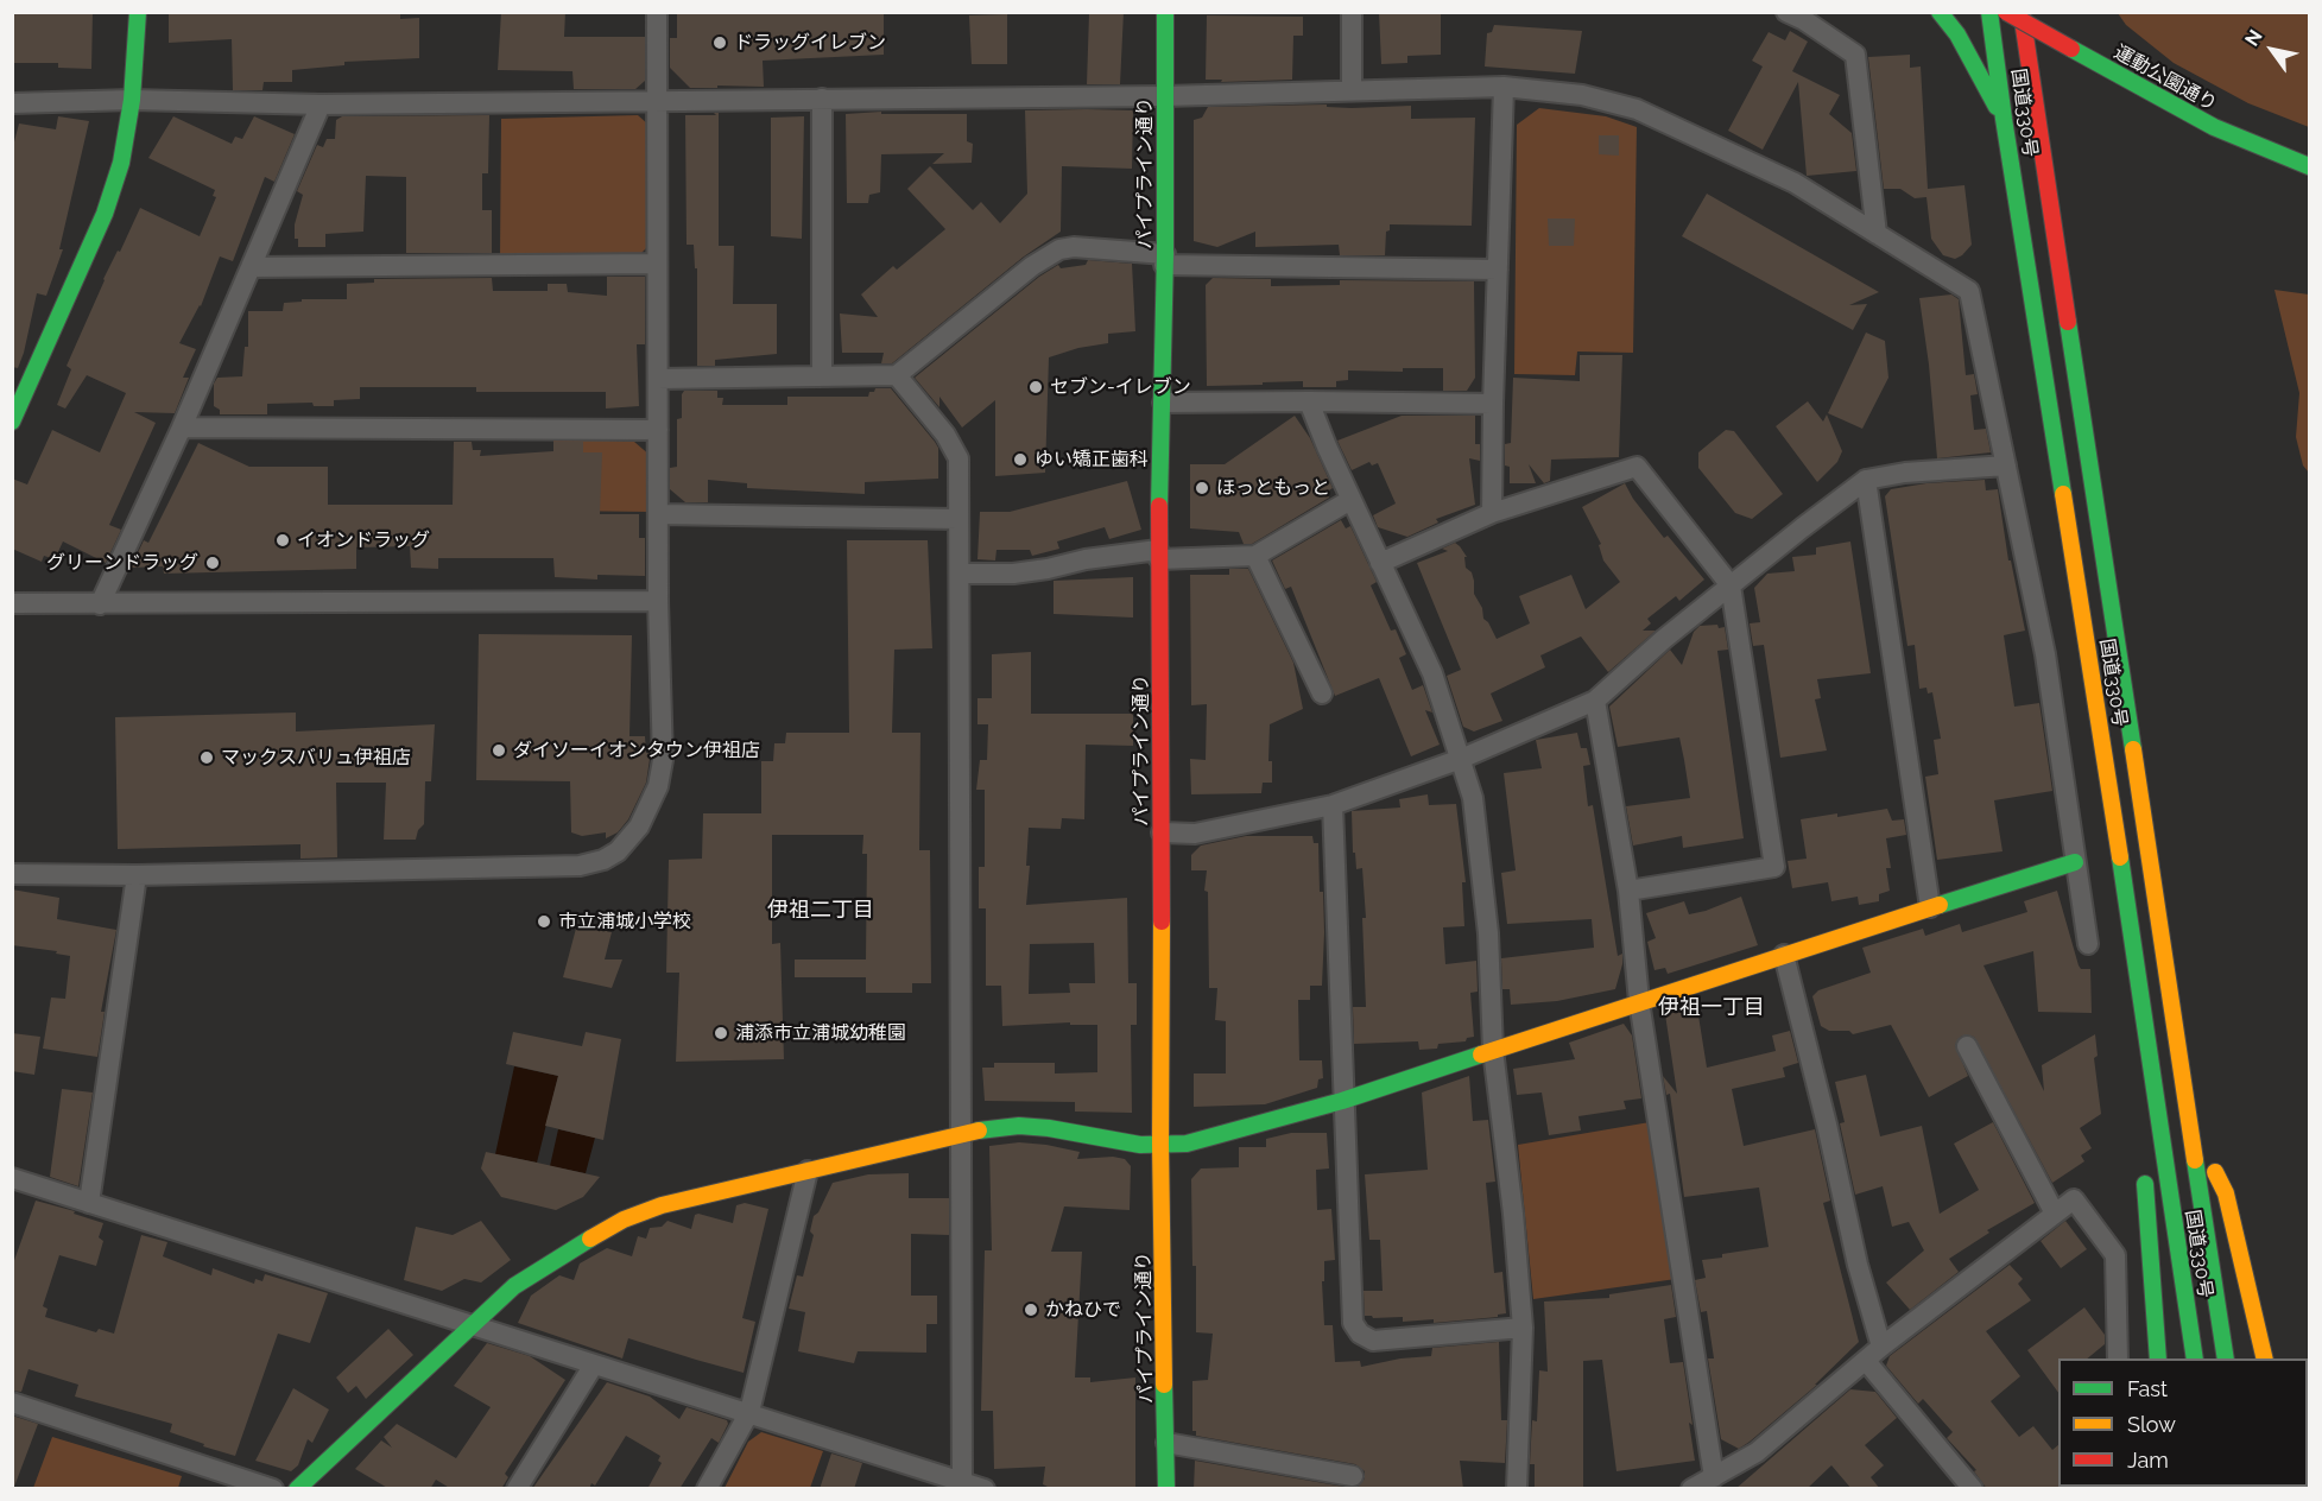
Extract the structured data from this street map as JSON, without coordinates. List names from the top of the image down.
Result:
{
  "streets": {
    "main road": ["運動公園通り", "国道330号", "パイプライン通り"]
  },
  "districts": ["伊祖二丁目", "伊祖一丁目"],
  "places": [
    "ドラッグイレブン",
    "セブン-イレブン",
    "ゆい矯正歯科",
    "ほっともっと",
    "イオンドラッグ",
    "グリーンドラッグ",
    "ダイソーイオンタウン伊祖店",
    "マックスバリュ伊祖店",
    "市立浦城小学校",
    "浦添市立浦城幼稚園",
    "かねひで"
  ],
  "legend": ["Fast", "Slow", "Jam"],
  "north": "top left"
}
